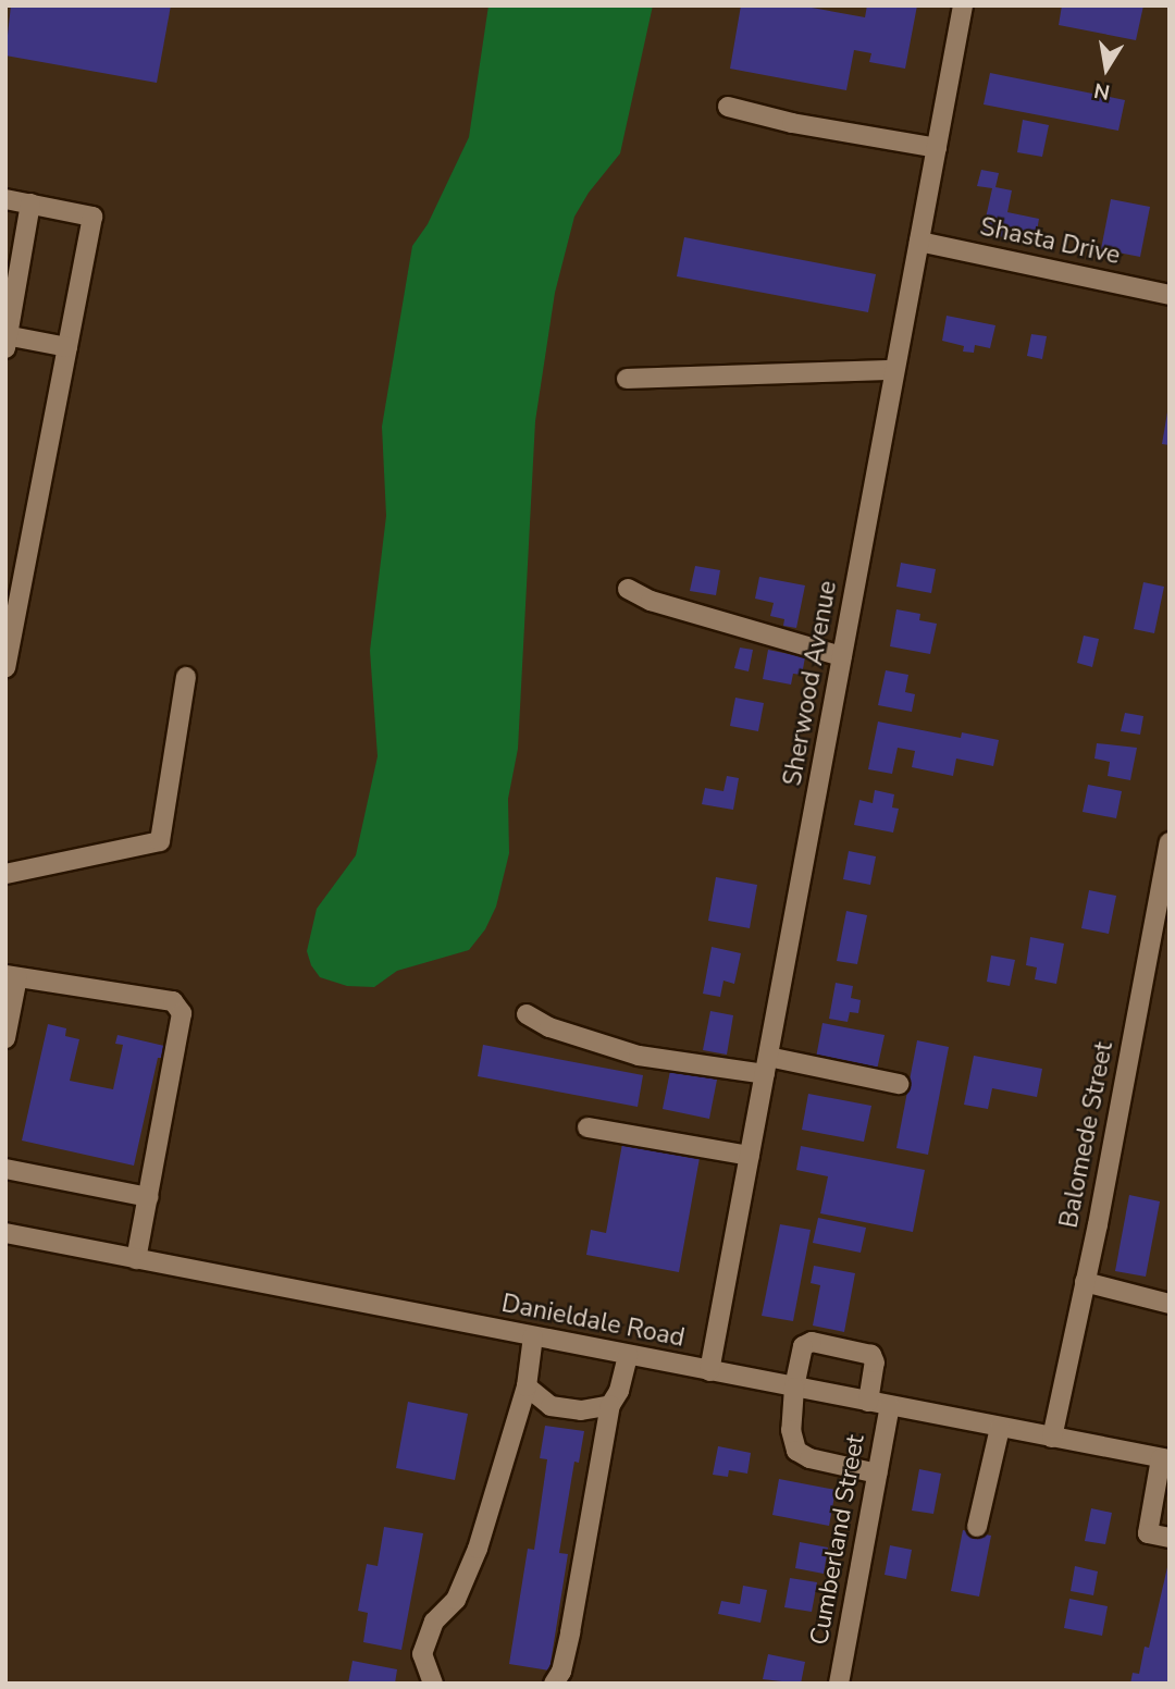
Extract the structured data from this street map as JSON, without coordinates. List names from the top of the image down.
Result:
{
  "streets": {
    "street": [
      "Shasta Drive",
      "Sherwood Avenue",
      "Balomede Street",
      "Danieldale Road",
      "Cumberland Street"
    ]
  },
  "crossings": [
    ["Shasta Drive", "Sherwood Avenue"],
    ["Sherwood Avenue", "Danieldale Road"],
    ["Balomede Street", "Danieldale Road"],
    ["Danieldale Road", "Cumberland Street"]
  ],
  "north": "bottom"
}
